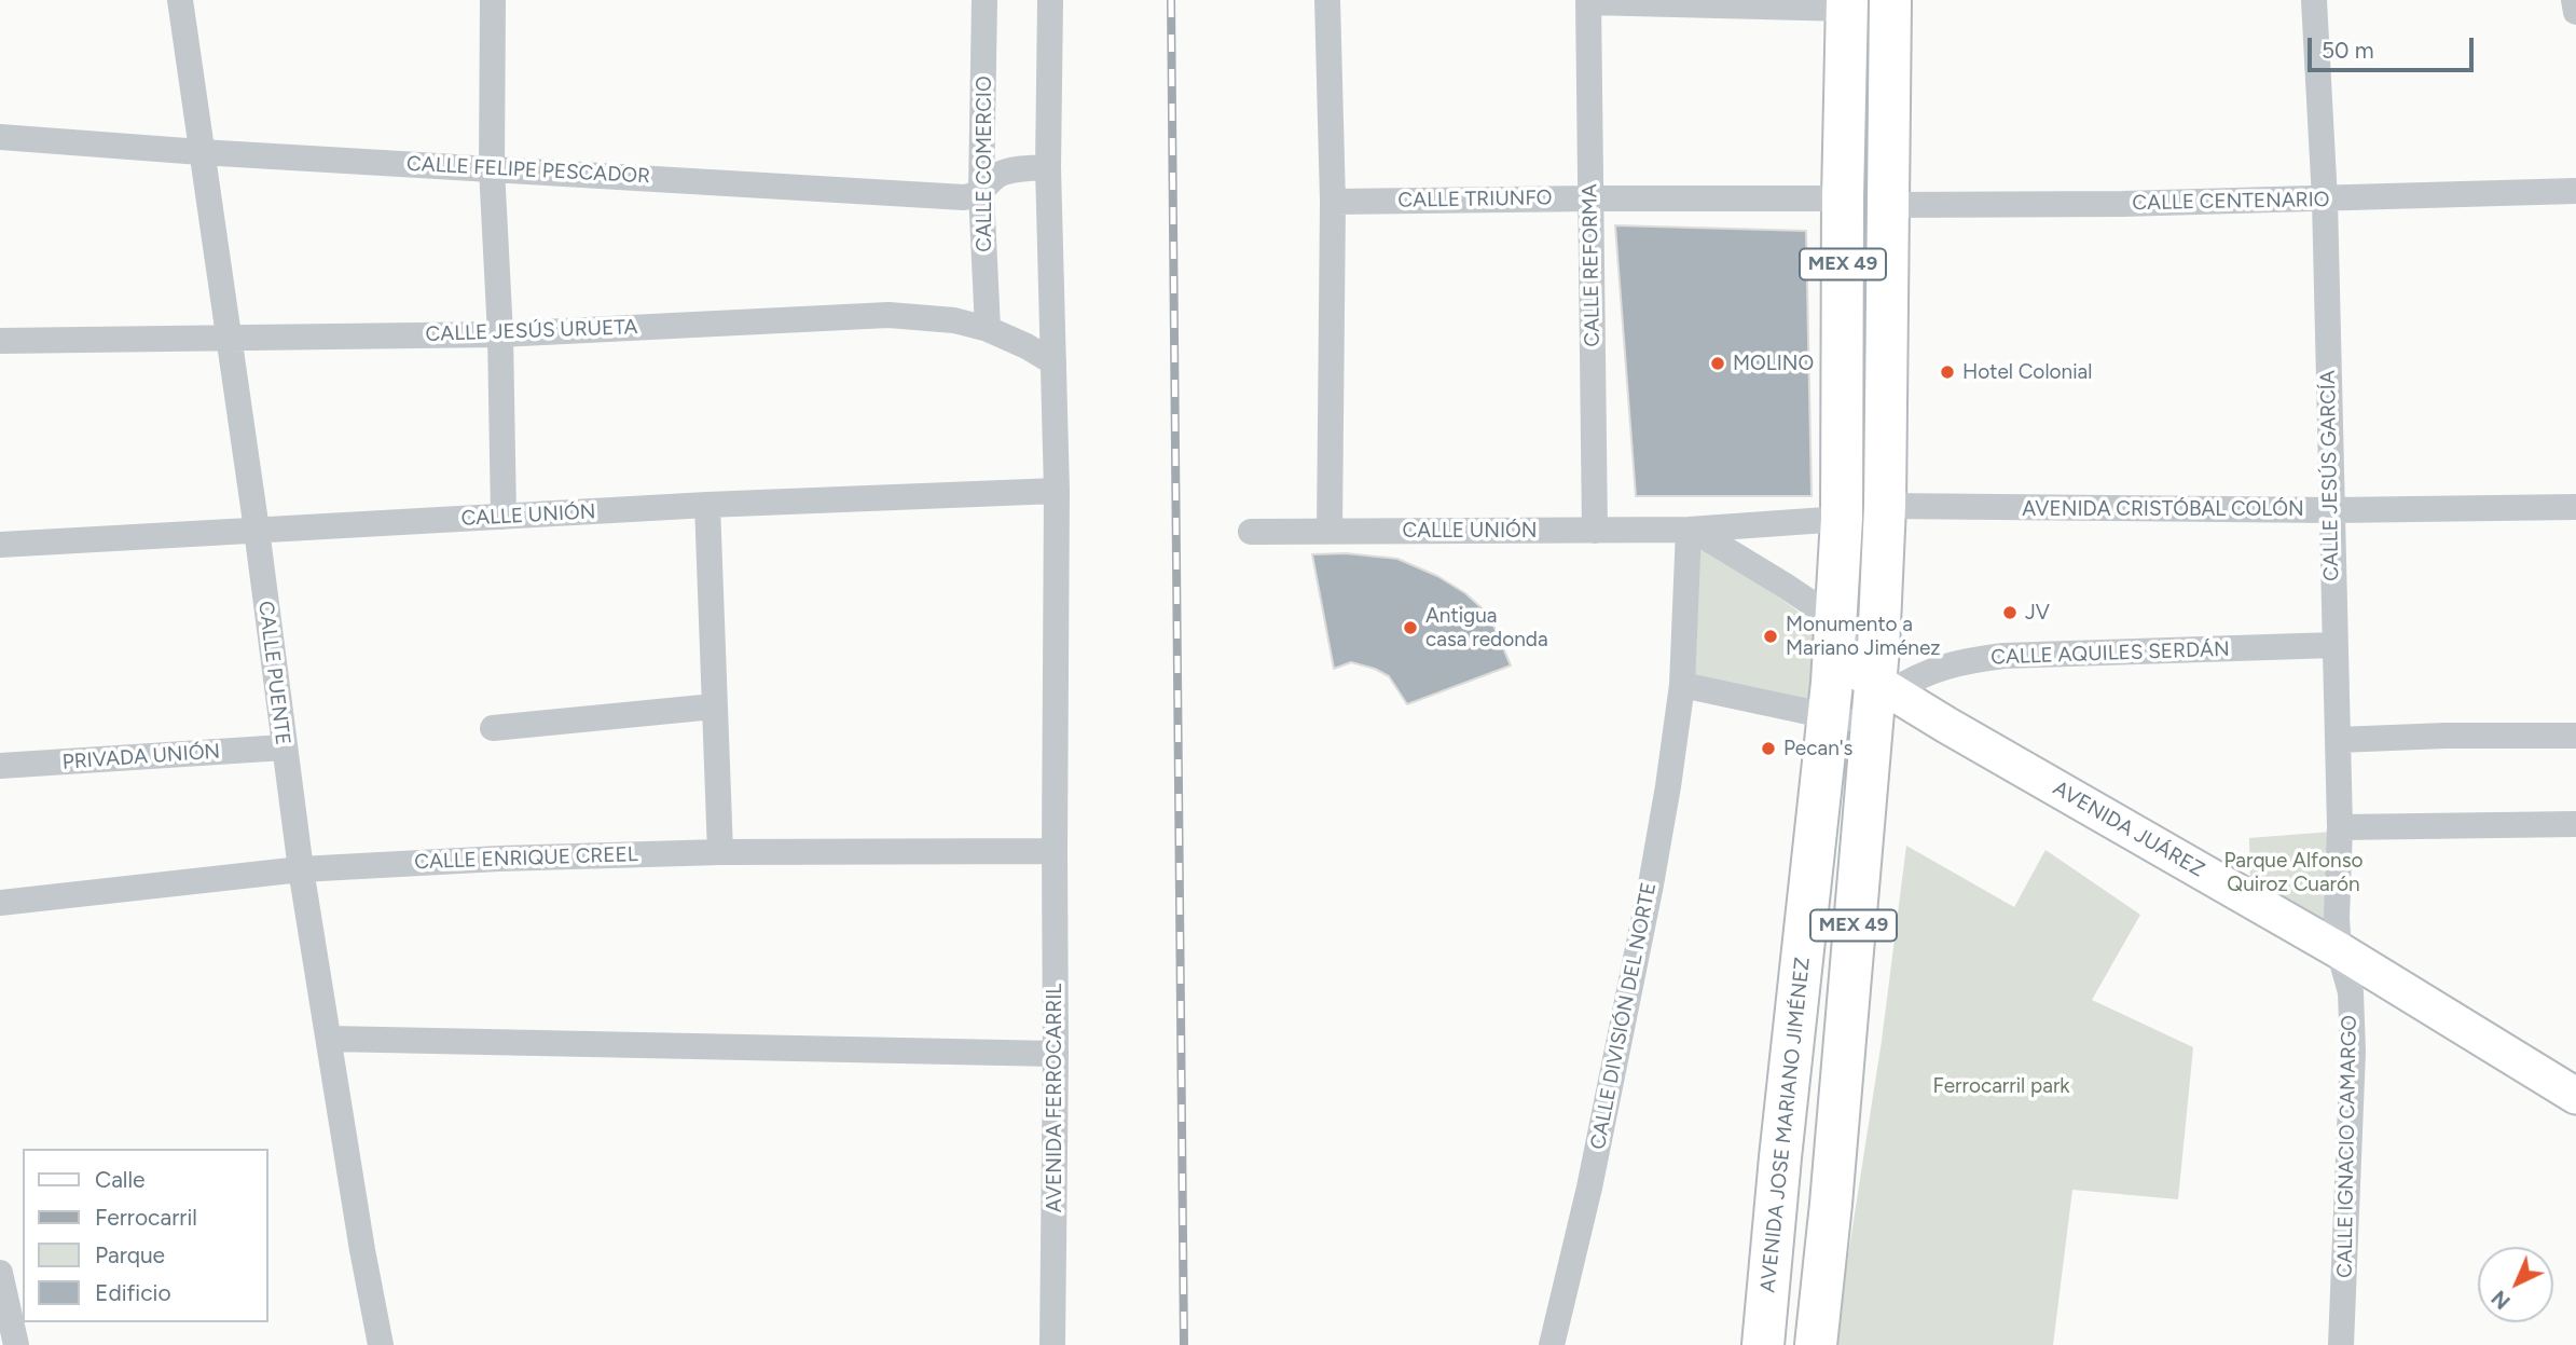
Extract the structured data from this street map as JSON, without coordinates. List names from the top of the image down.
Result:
{
  "streets": {
    "highway": ["MEX 49", "AVENIDA JOSE MARIANO JIMÉNEZ"],
    "main road": ["AVENIDA JUÁREZ"],
    "street": [
      "CALLE COMERCIO",
      "CALLE FELIPE PESCADOR",
      "CALLE TRIUNFO",
      "CALLE CENTENARIO",
      "CALLE REFORMA",
      "CALLE JESÚS URUETA",
      "CALLE JESÚS GARCÍA",
      "AVENIDA CRISTÓBAL COLÓN",
      "CALLE UNIÓN",
      "CALLE AQUILES SERDÁN",
      "CALLE PUENTE",
      "PRIVADA UNIÓN",
      "CALLE ENRIQUE CREEL",
      "CALLE DIVISIÓN DEL NORTE",
      "AVENIDA FERROCARRIL",
      "CALLE IGNACIO CAMARGO"
    ]
  },
  "crossings": [
    ["CALLE COMERCIO", "CALLE FELIPE PESCADOR"],
    ["CALLE COMERCIO", "CALLE JESÚS URUETA"],
    ["CALLE FELIPE PESCADOR", "CALLE PUENTE"],
    ["CALLE FELIPE PESCADOR", "AVENIDA FERROCARRIL"],
    ["CALLE TRIUNFO", "CALLE REFORMA"],
    ["CALLE TRIUNFO", "AVENIDA JOSE MARIANO JIMÉNEZ"],
    ["CALLE CENTENARIO", "MEX 49"],
    ["CALLE CENTENARIO", "CALLE JESÚS GARCÍA"],
    ["MEX 49", "AVENIDA CRISTÓBAL COLÓN"],
    ["MEX 49", "CALLE AQUILES SERDÁN"],
    ["MEX 49", "AVENIDA JUÁREZ"],
    ["CALLE REFORMA", "CALLE UNIÓN"],
    ["CALLE JESÚS URUETA", "CALLE PUENTE"],
    ["CALLE JESÚS URUETA", "AVENIDA FERROCARRIL"],
    ["CALLE JESÚS GARCÍA", "AVENIDA CRISTÓBAL COLÓN"],
    ["CALLE JESÚS GARCÍA", "CALLE AQUILES SERDÁN"],
    ["CALLE JESÚS GARCÍA", "AVENIDA JUÁREZ"],
    ["CALLE JESÚS GARCÍA", "CALLE IGNACIO CAMARGO"],
    ["CALLE UNIÓN", "CALLE PUENTE"],
    ["CALLE UNIÓN", "AVENIDA FERROCARRIL"],
    ["CALLE UNIÓN", "AVENIDA JOSE MARIANO JIMÉNEZ"],
    ["CALLE AQUILES SERDÁN", "AVENIDA JUÁREZ"],
    ["CALLE PUENTE", "PRIVADA UNIÓN"],
    ["CALLE PUENTE", "CALLE ENRIQUE CREEL"],
    ["AVENIDA JUÁREZ", "CALLE IGNACIO CAMARGO"],
    ["CALLE ENRIQUE CREEL", "AVENIDA FERROCARRIL"]
  ],
  "parks": ["Parque Alfonso Quiroz Cuarón", "Ferrocarril park"],
  "places": [
    "MOLINO",
    "Hotel Colonial",
    "JV",
    "Antigua casa redonda",
    "Monumento a Mariano Jiménez",
    "Pecan's"
  ],
  "legend": [
    "Calle",
    "Ferrocarril",
    "Parque",
    "Edificio"
  ],
  "scale_bar": "50 m",
  "north": "bottom left"
}
